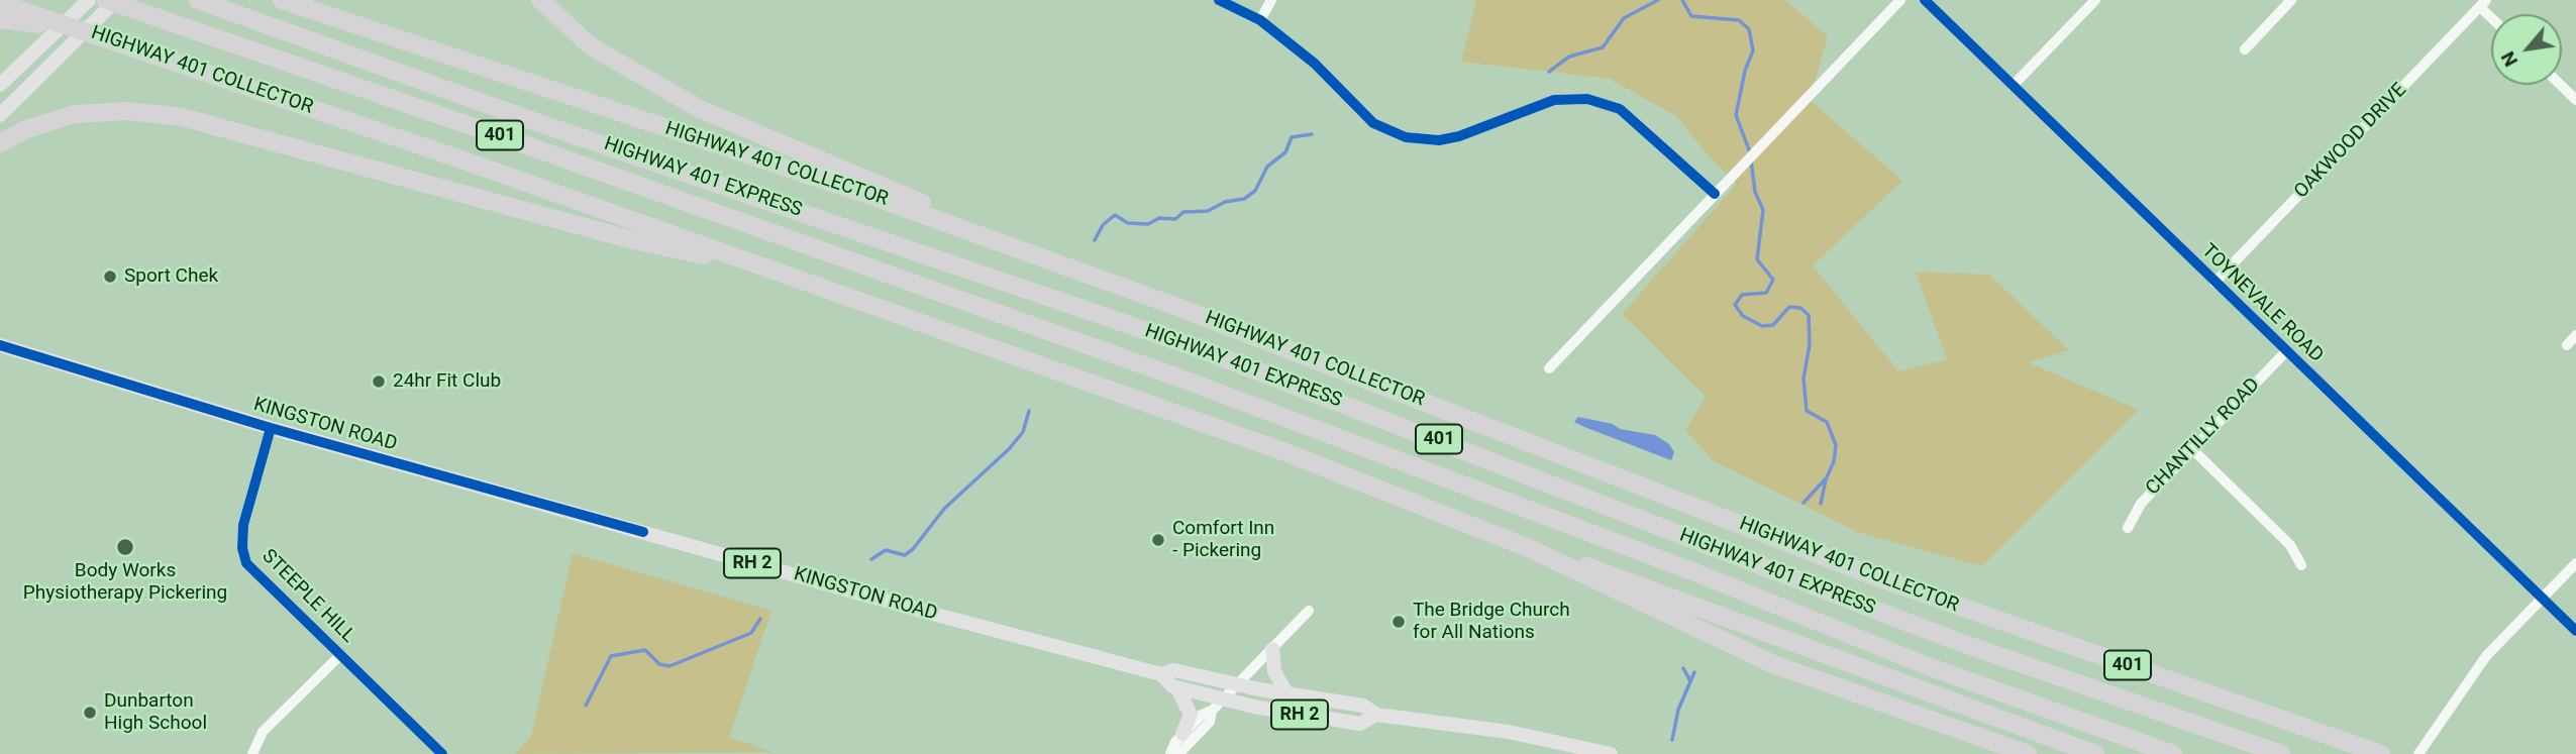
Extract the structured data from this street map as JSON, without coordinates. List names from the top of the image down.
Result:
{
  "streets": {
    "highway": ["HIGHWAY 401 COLLECTOR", "401", "HIGHWAY 401 EXPRESS"],
    "main road": ["KINGSTON ROAD", "RH 2"],
    "street": [
      "OAKWOOD DRIVE",
      "TOYNEVALE ROAD",
      "CHANTILLY ROAD",
      "STEEPLE HILL"
    ]
  },
  "crossings": [
    ["OAKWOOD DRIVE", "TOYNEVALE ROAD"],
    ["TOYNEVALE ROAD", "CHANTILLY ROAD"],
    ["KINGSTON ROAD", "STEEPLE HILL"]
  ],
  "places": [
    "Sport Chek",
    "24hr Fit Club",
    "Comfort Inn - Pickering",
    "Body Works Physiotherapy Pickering",
    "The Bridge Church for All Nations",
    "Dunbarton High School"
  ],
  "north": "bottom left"
}
